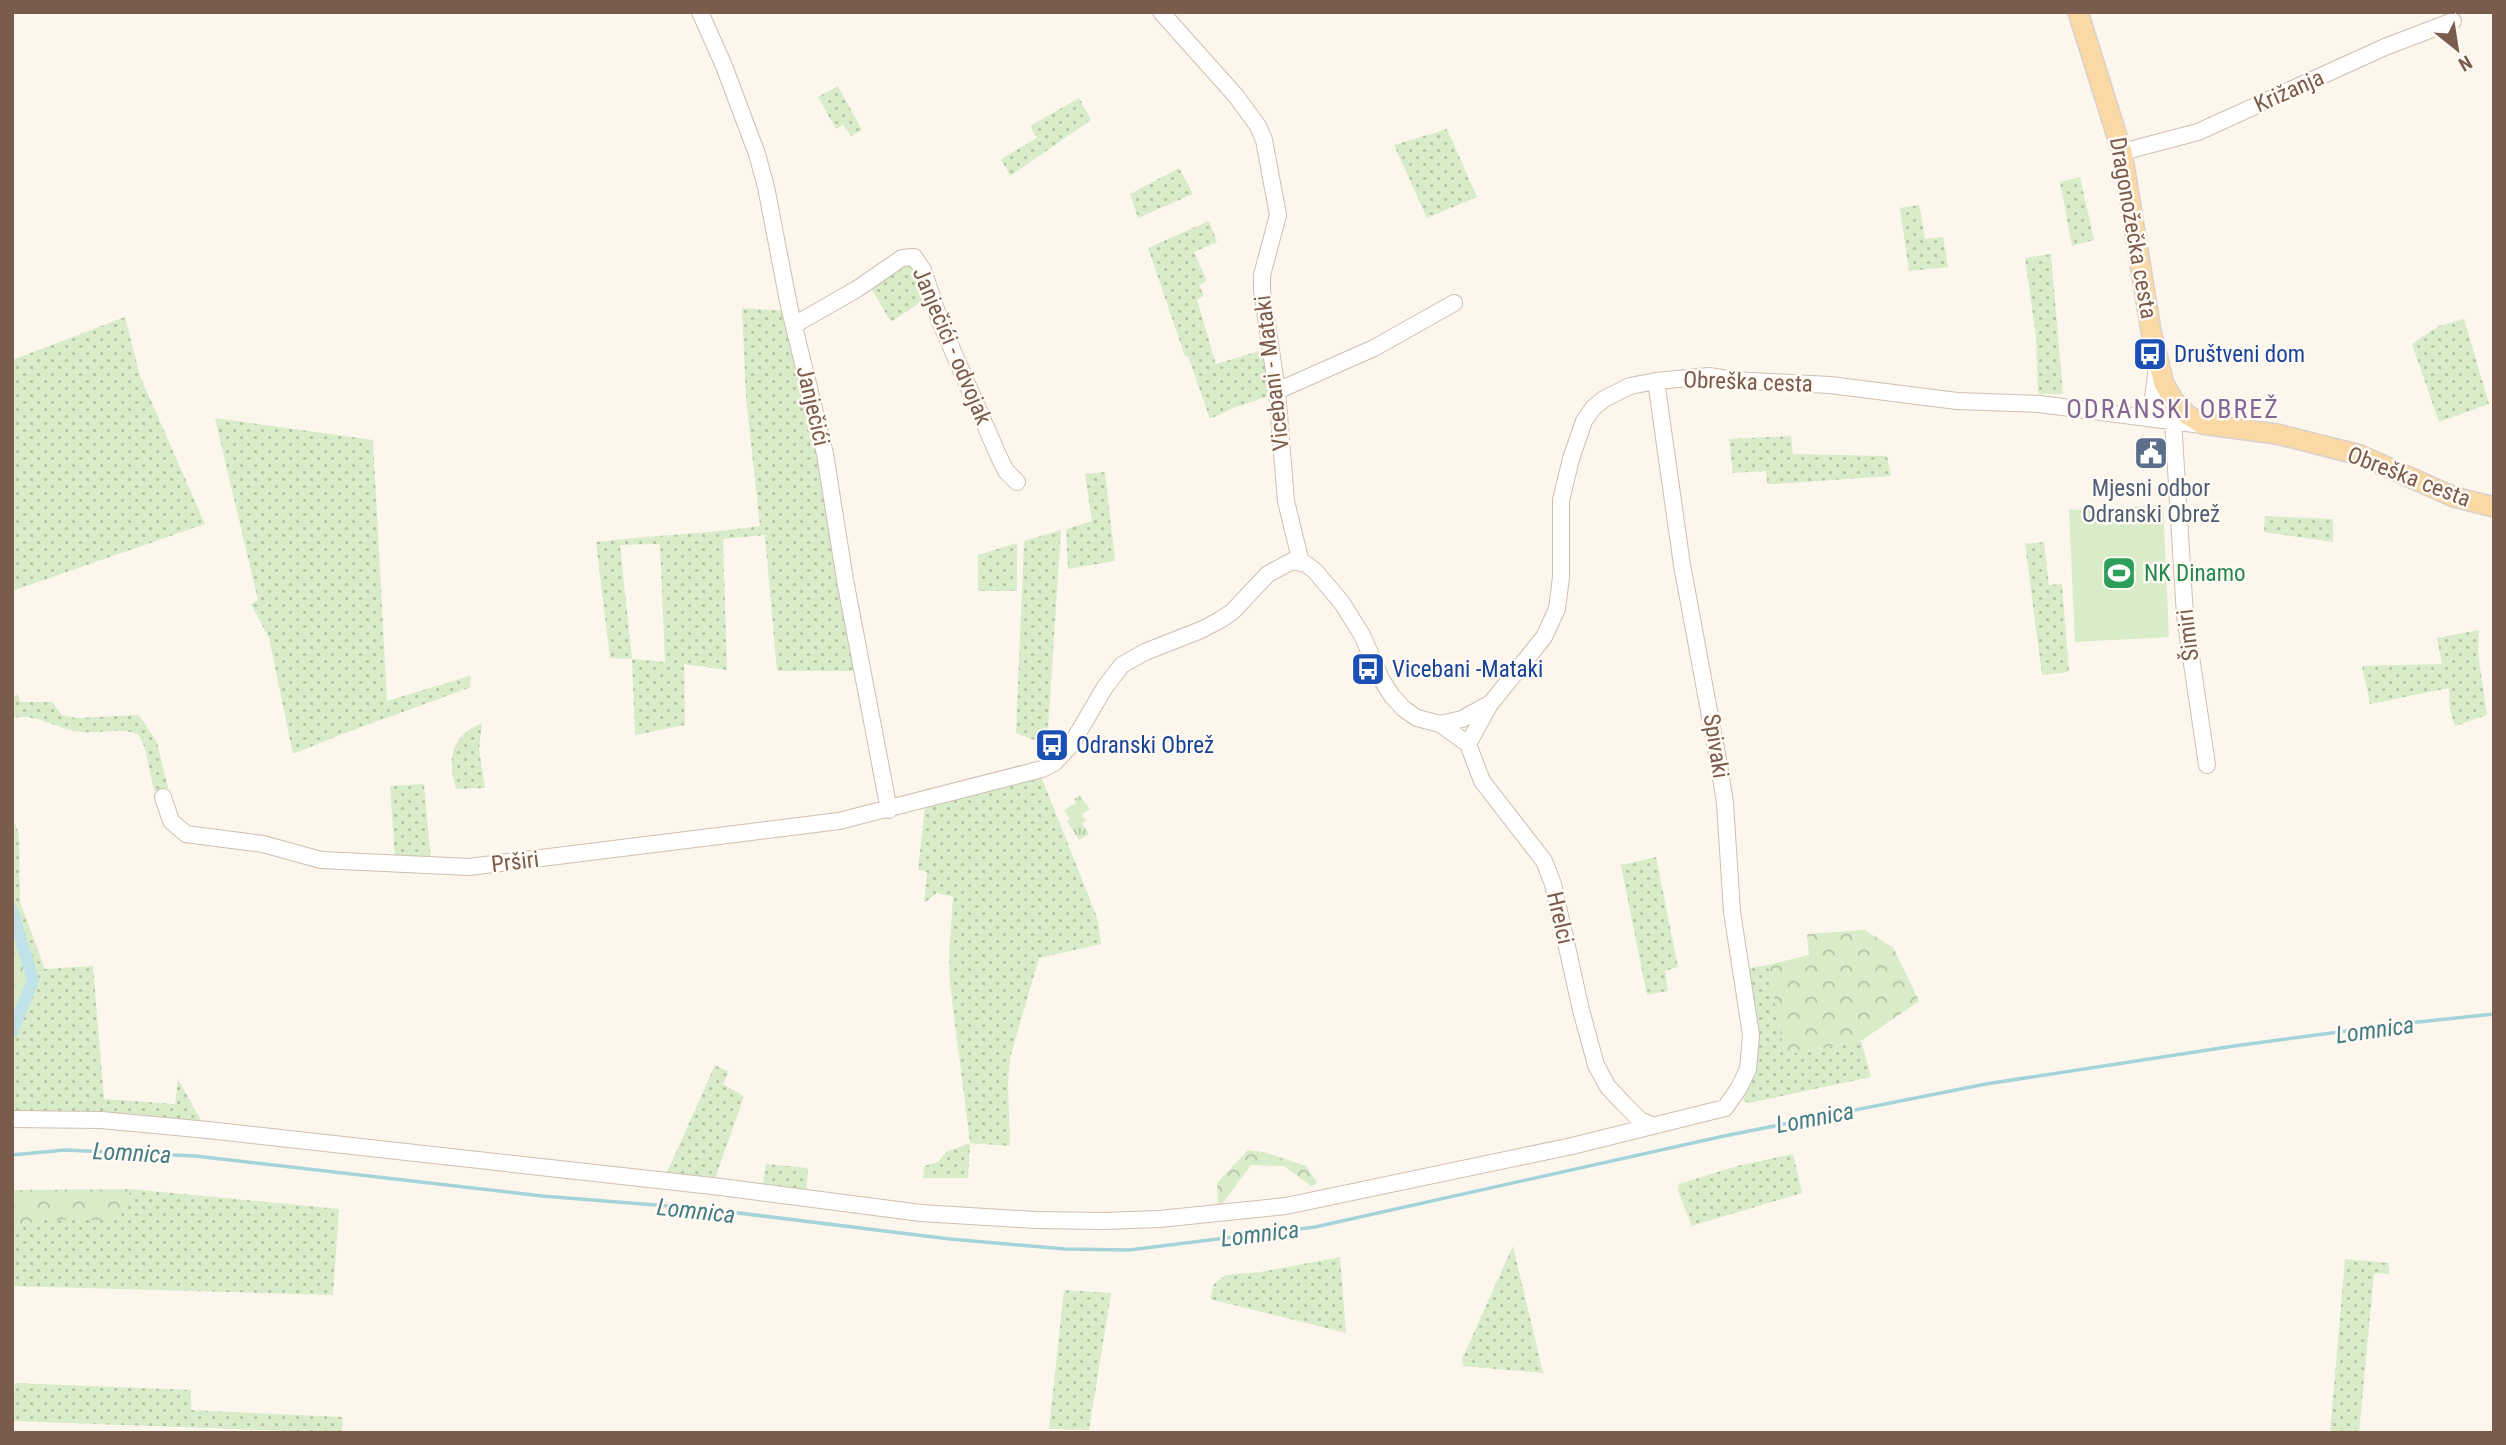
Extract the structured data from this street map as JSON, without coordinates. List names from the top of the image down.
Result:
{
  "streets": {
    "main road": ["Dragonožečka cesta", "Obreška cesta"],
    "street": [
      "Križanja",
      "Janječići - odvojak",
      "Vicebani - Mataki",
      "Janječići",
      "Šimiri",
      "Spivaki",
      "Prširi",
      "Hrelci"
    ]
  },
  "crossings": [
    ["Križanja", "Dragonožečka cesta"],
    ["Dragonožečka cesta", "Obreška cesta"],
    ["Janječići - odvojak", "Janječići"],
    ["Obreška cesta", "Šimiri"],
    ["Obreška cesta", "Spivaki"],
    ["Janječići", "Prširi"],
    ["Spivaki", "Hrelci"]
  ],
  "districts": ["ODRANSKI OBREŽ"],
  "water": ["Lomnica"],
  "places": {
    "bus stop": ["Društveni dom", "Vicebani -Mataki", "Odranski Obrež"],
    "public building": ["Mjesni odbor Odranski Obrež"],
    "sports": ["NK Dinamo"]
  },
  "north": "bottom right"
}
